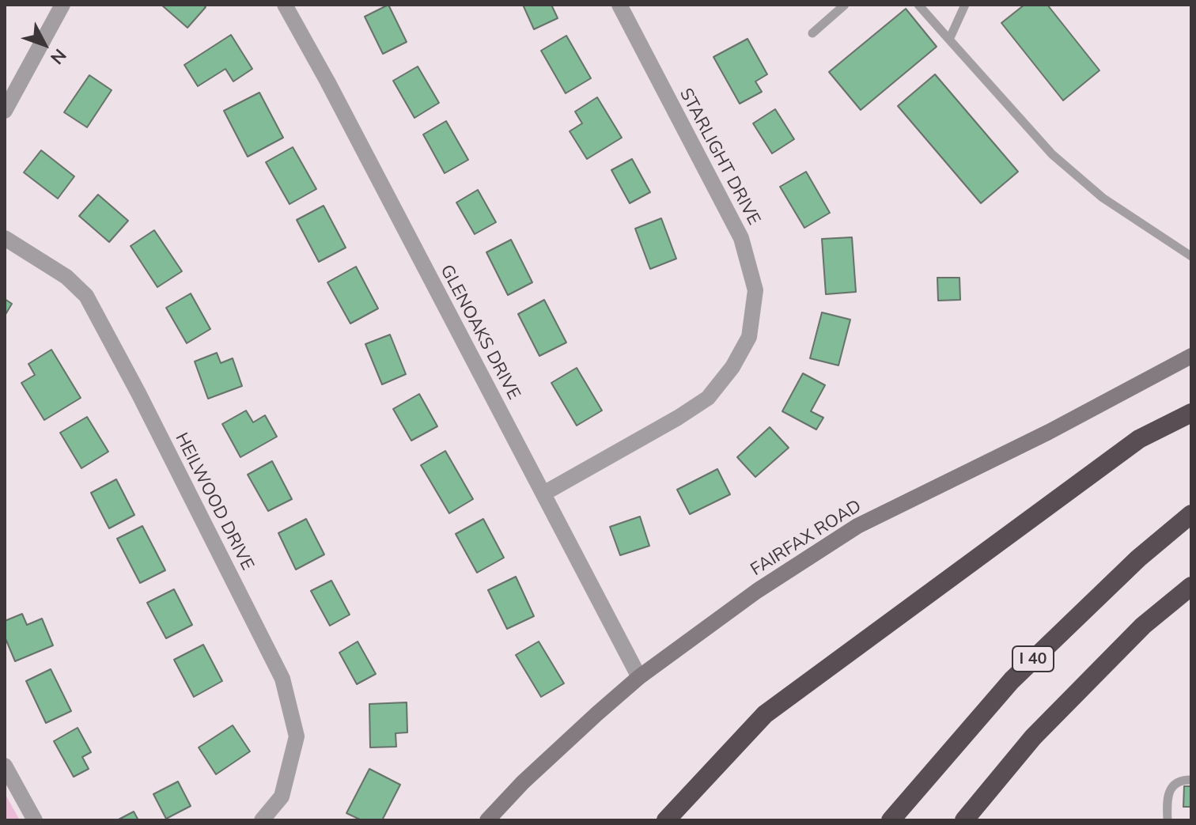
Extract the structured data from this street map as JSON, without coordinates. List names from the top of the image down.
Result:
{
  "streets": {
    "highway": ["I 40"],
    "street": [
      "STARLIGHT DRIVE",
      "GLENOAKS DRIVE",
      "HEILWOOD DRIVE",
      "FAIRFAX ROAD"
    ]
  },
  "crossings": [
    ["STARLIGHT DRIVE", "GLENOAKS DRIVE"],
    ["GLENOAKS DRIVE", "FAIRFAX ROAD"]
  ],
  "north": "bottom right"
}
